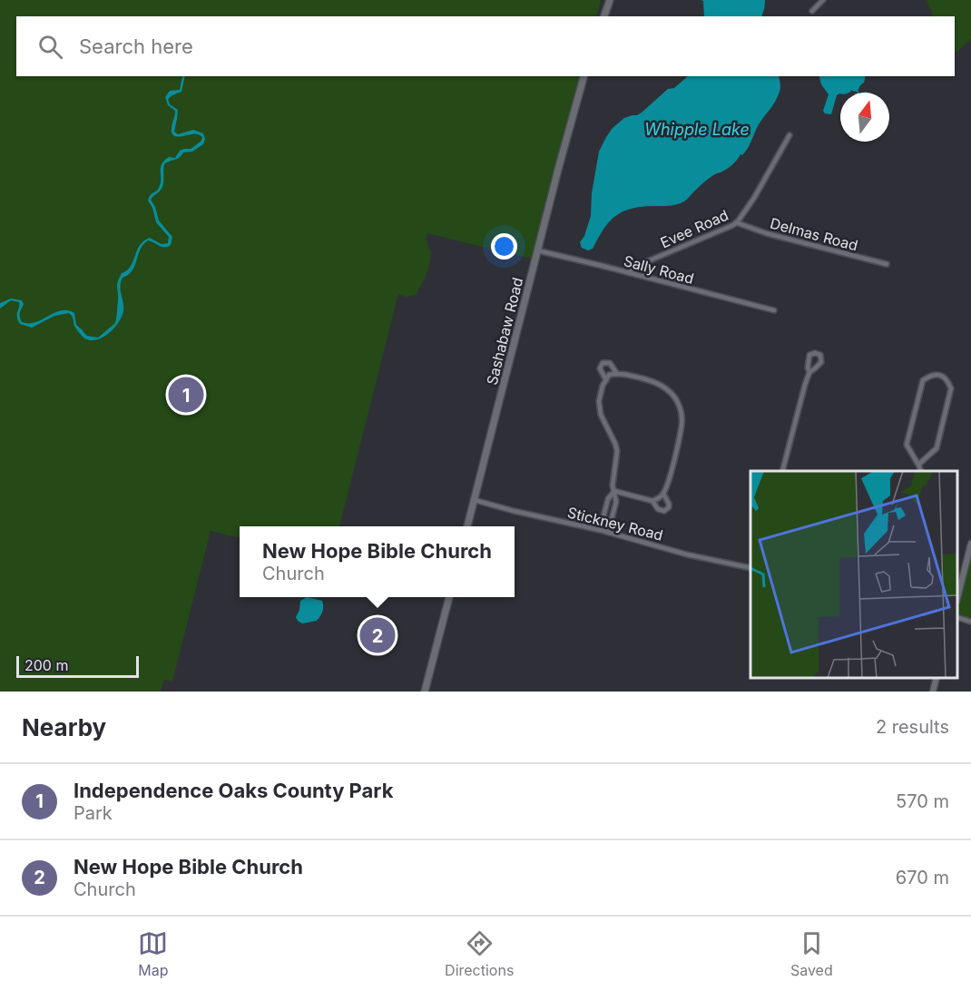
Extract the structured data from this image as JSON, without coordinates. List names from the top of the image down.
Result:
{
  "streets": {
    "main road": ["Sashabaw Road"],
    "street": [
      "Evee Road",
      "Delmas Road",
      "Sally Road",
      "Stickney Road"
    ]
  },
  "crossings": [
    ["Evee Road", "Delmas Road"],
    ["Evee Road", "Sally Road"],
    ["Sally Road", "Sashabaw Road"],
    ["Sashabaw Road", "Stickney Road"]
  ],
  "water": ["Whipple Lake"],
  "scale_bar": "200 m",
  "north": "top",
  "page": {
    "search": "Search here",
    "pins": ["1", "2"],
    "popup": ["New Hope Bible Church", "Church"],
    "scale": "200 m",
    "heading": ["Nearby", "2 results"],
    "list": [
      {
        "mark": "1",
        "name": "Independence Oaks County Park",
        "note": "Park",
        "value": "570 m"
      },
      {
        "mark": "2",
        "name": "New Hope Bible Church",
        "note": "Church",
        "value": "670 m"
      }
    ],
    "nav": ["Map", "Directions", "Saved"]
  }
}
